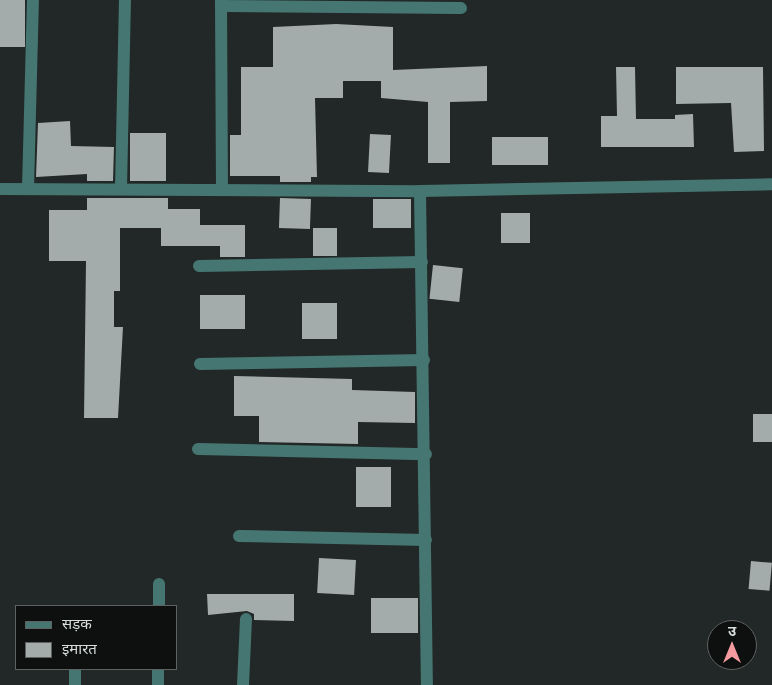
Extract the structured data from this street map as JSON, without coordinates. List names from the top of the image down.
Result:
{
  "legend": ["सड़क", "इमारत"],
  "north": "top"
}
